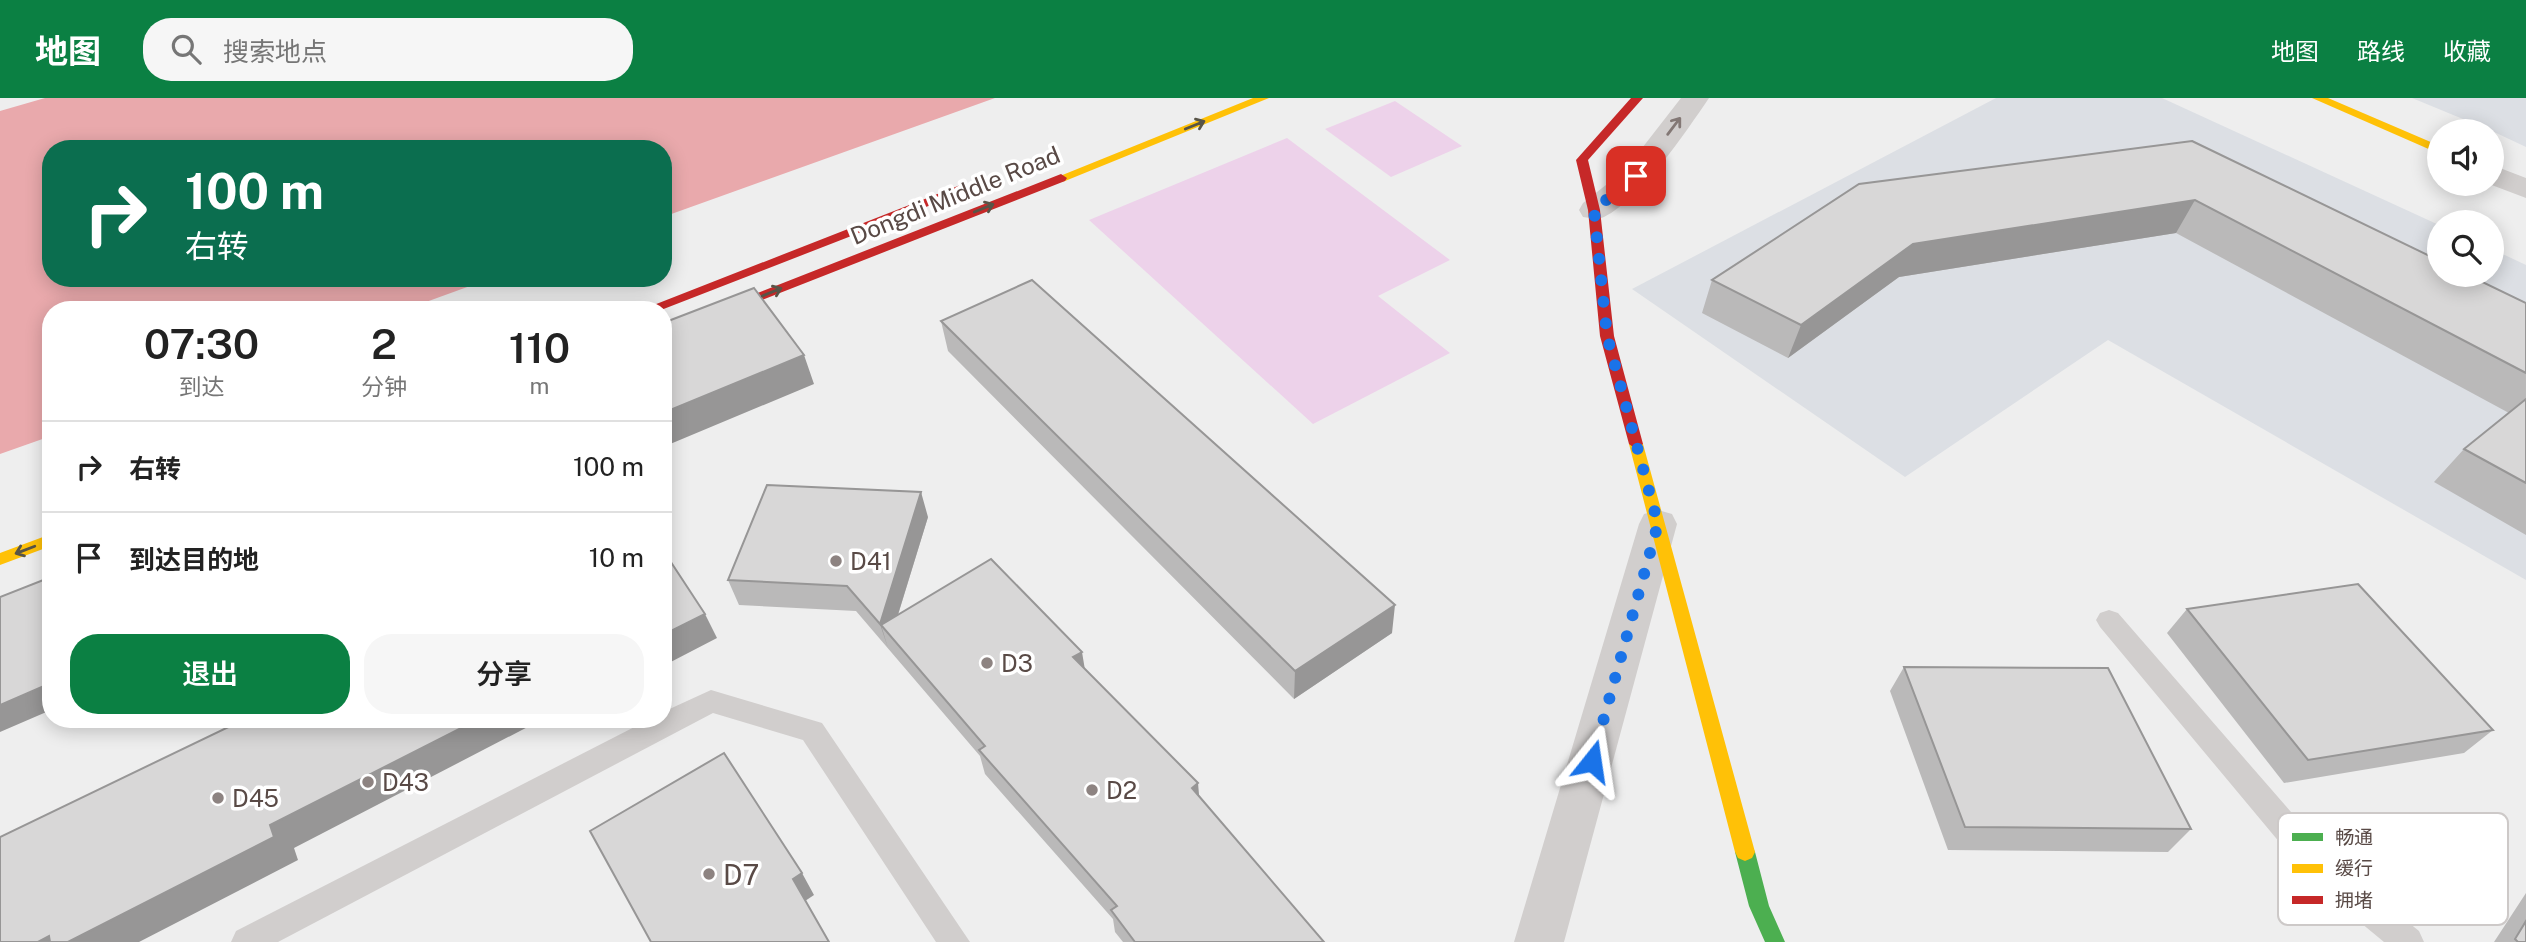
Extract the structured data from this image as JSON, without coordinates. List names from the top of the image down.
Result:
{
  "streets": {
    "street": ["Dongdi Middle Road"]
  },
  "places": [
    "D41",
    "D3",
    "D43",
    "D2",
    "D45",
    "D7"
  ],
  "legend": ["畅通", "缓行", "拥堵"],
  "page": {
    "header": "地图",
    "search": "搜索地点",
    "nav": ["地图", "路线", "收藏"],
    "turn": ["100 m", "右转"],
    "eta": [
      "07:30",
      "到达",
      "2",
      "分钟",
      "110",
      "m"
    ],
    "list": [
      {
        "name": "右转",
        "value": "100 m"
      },
      {
        "name": "到达目的地",
        "value": "10 m"
      }
    ],
    "buttons": ["退出", "分享"]
  }
}
